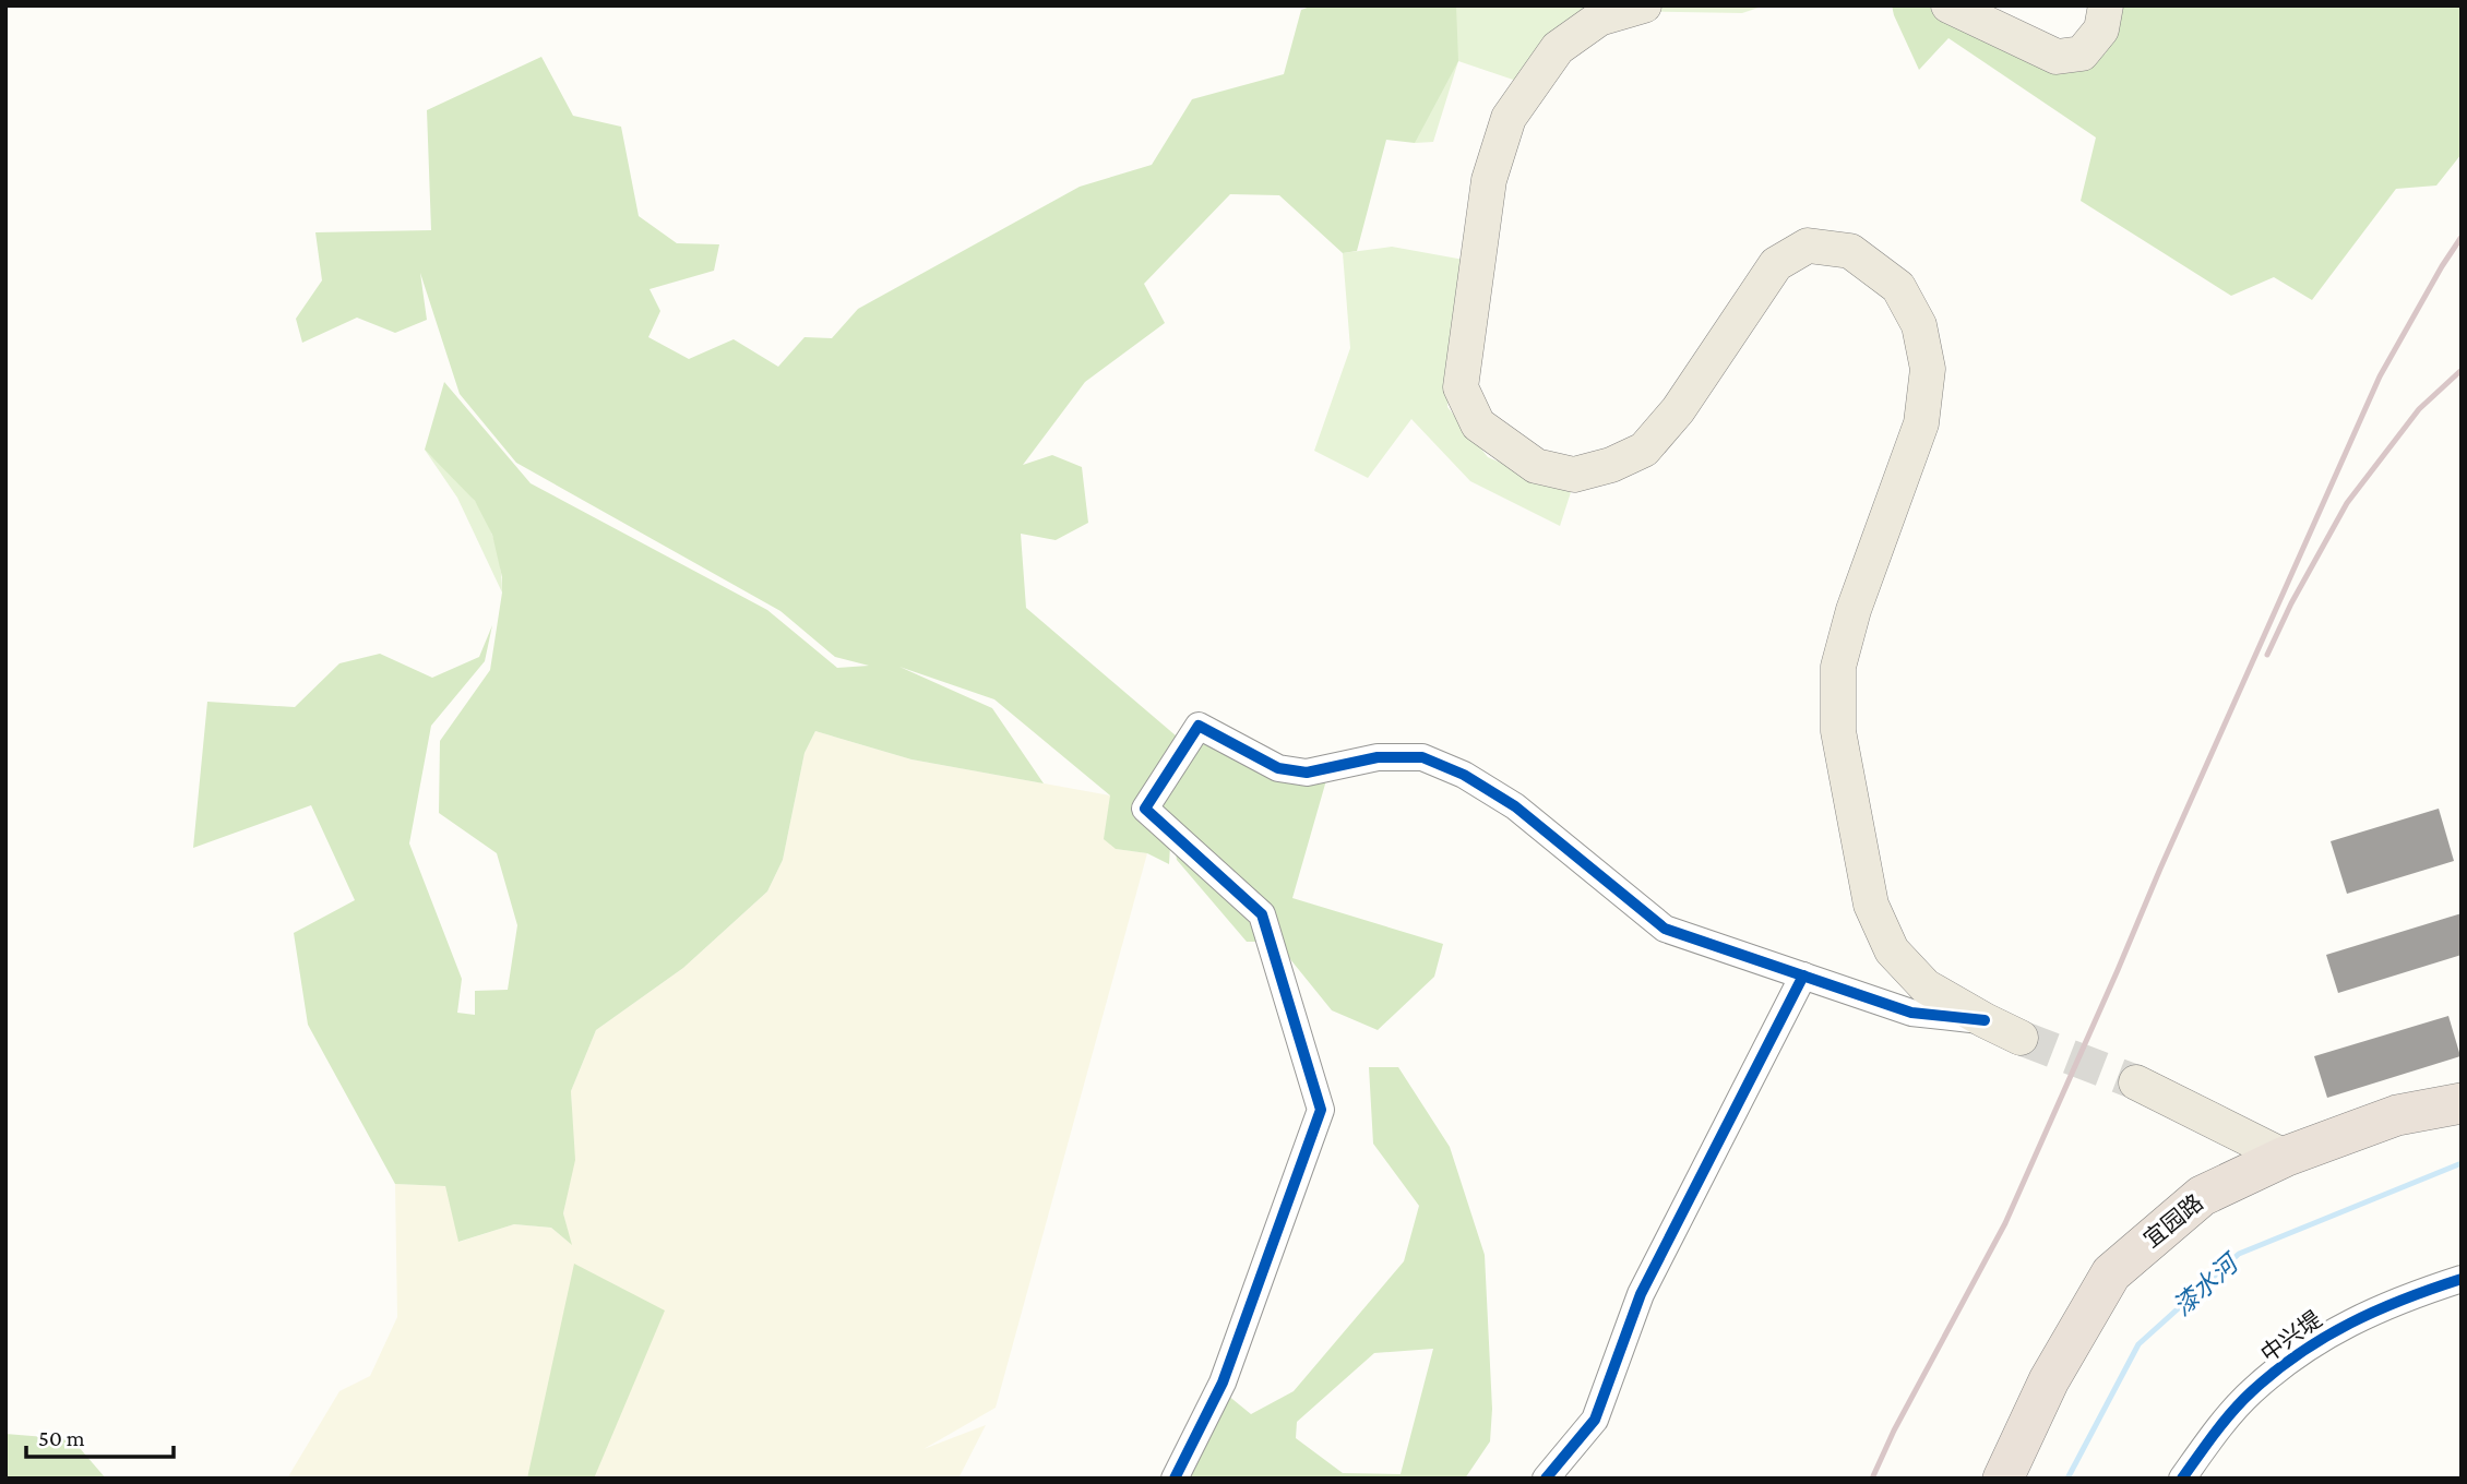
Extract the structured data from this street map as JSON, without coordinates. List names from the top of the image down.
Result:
{
  "streets": {
    "highway": ["宜园路"],
    "street": ["中兴堤"]
  },
  "water": ["漆水河"],
  "scale_bar": "50 m"
}
